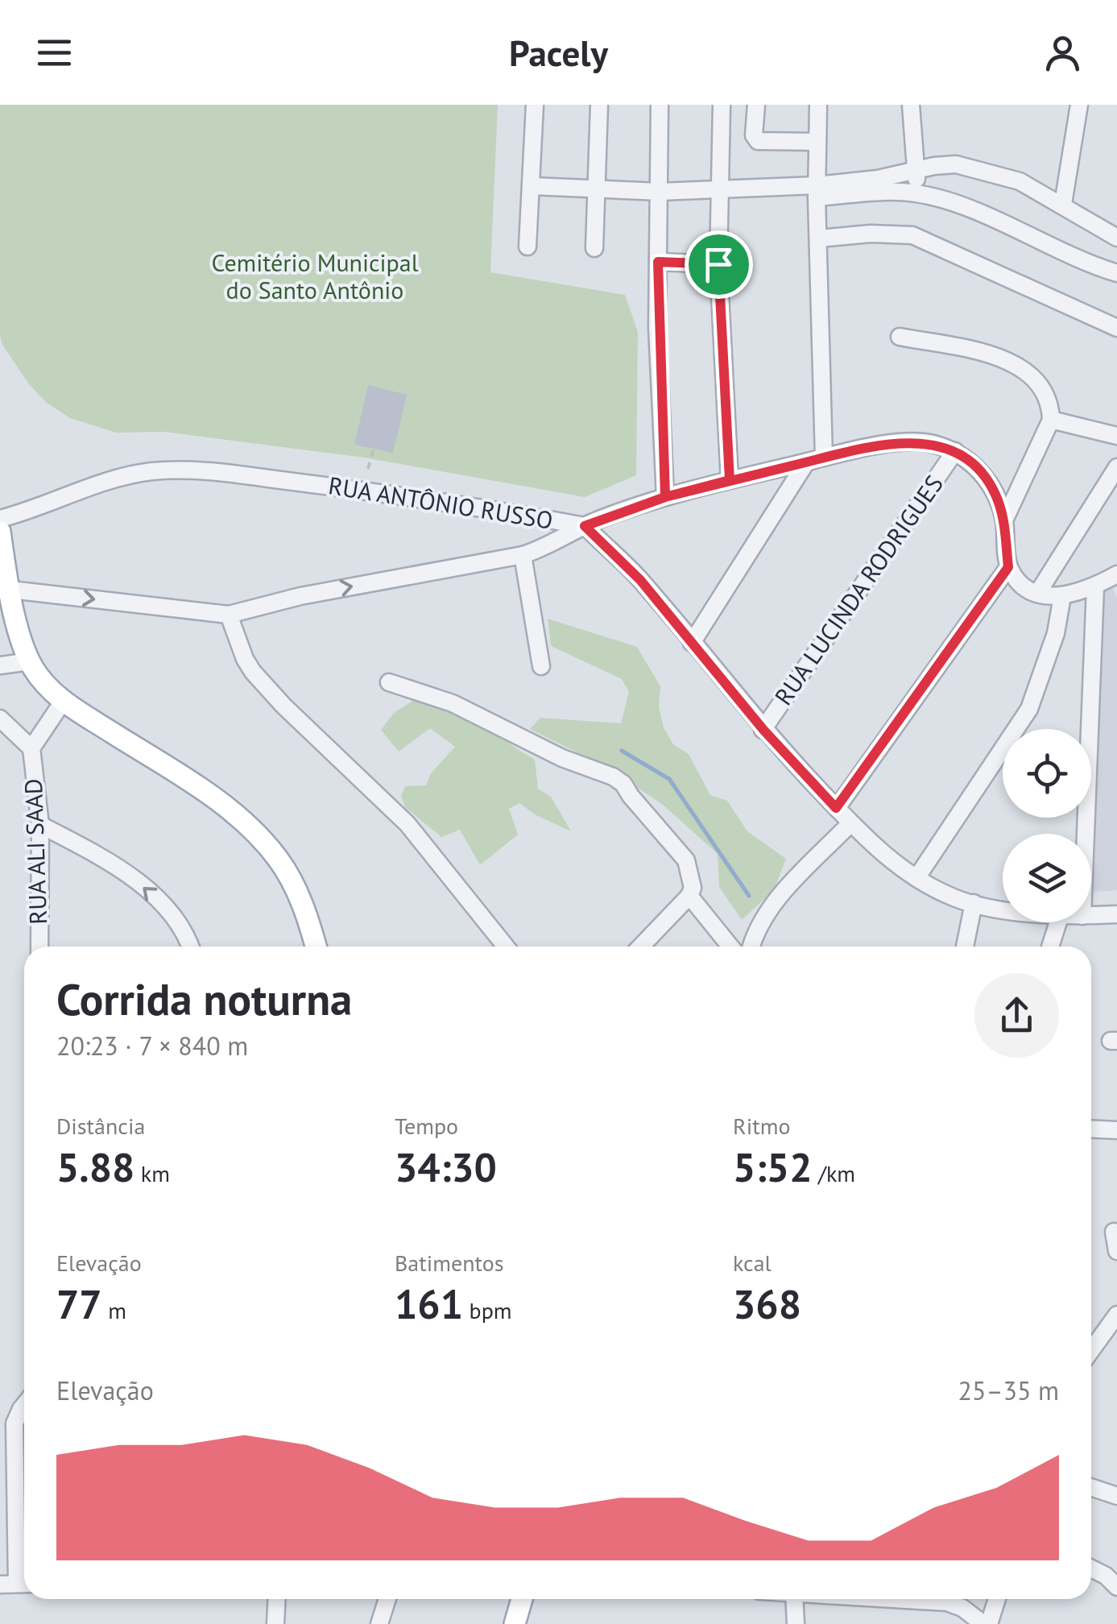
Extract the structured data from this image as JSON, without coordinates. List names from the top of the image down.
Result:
{
  "streets": {
    "street": ["RUA ANTÔNIO RUSSO", "RUA LUCINDA RODRIGUES", "RUA ALI SAAD"]
  },
  "crossings": [
    ["RUA ANTÔNIO RUSSO", "RUA LUCINDA RODRIGUES"]
  ],
  "parks": ["Cemitério Municipal do Santo Antônio"],
  "page": {
    "header": "Pacely",
    "heading": ["Corrida noturna", "20:23 · 7 × 840 m"],
    "stats": [
      ["Distância", "5.88 km"],
      ["Tempo", "34:30"],
      ["Ritmo", "5:52 /km"],
      ["Elevação", "77 m"],
      ["Batimentos", "161 bpm"],
      ["kcal", "368"]
    ],
    "chart": ["Elevação", "25–35 m"]
  }
}
